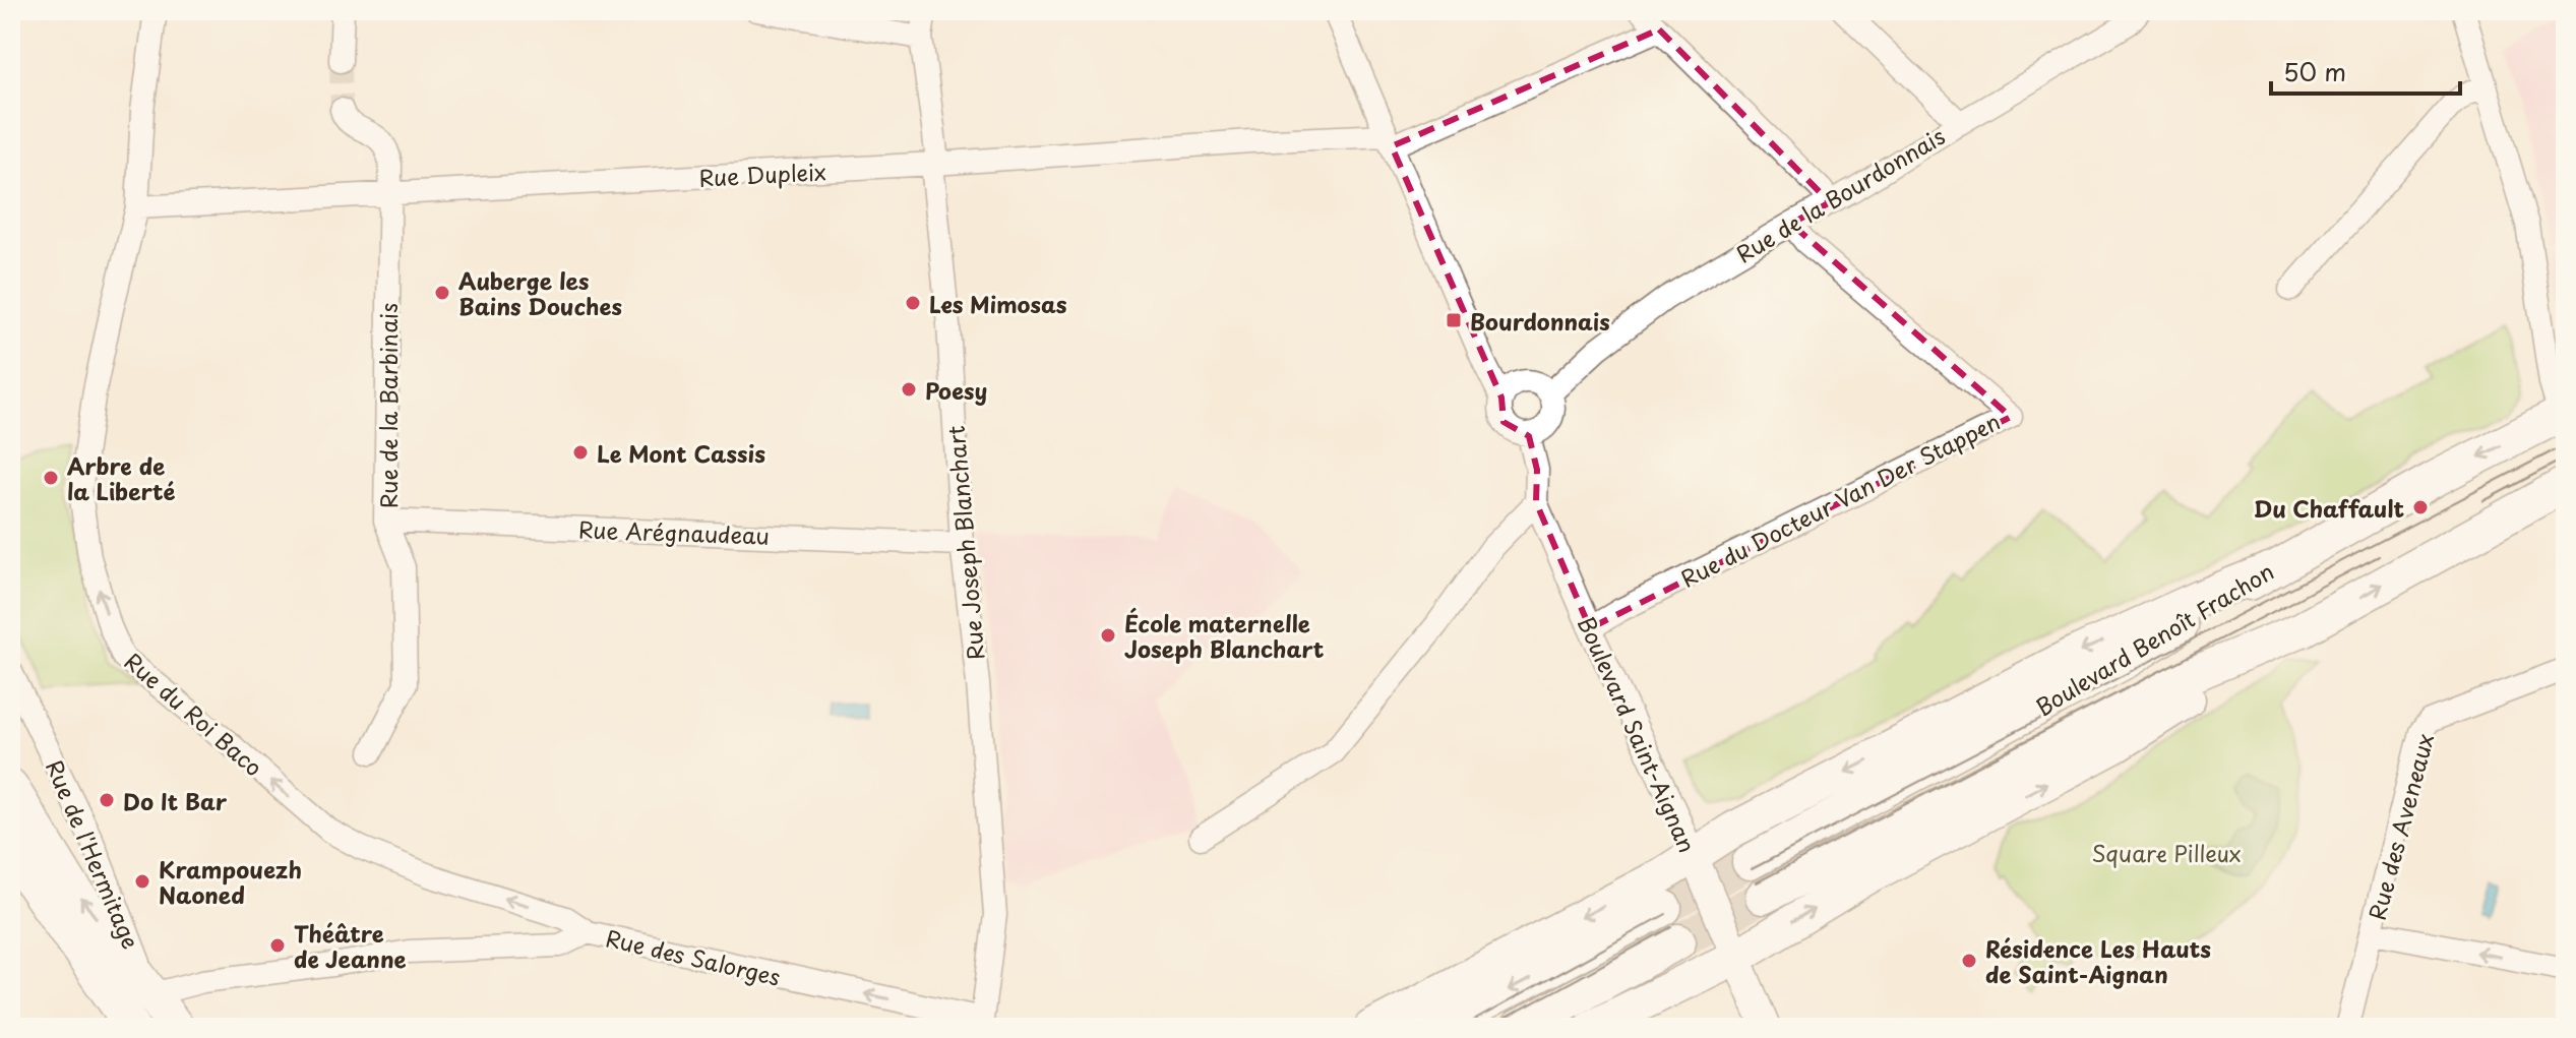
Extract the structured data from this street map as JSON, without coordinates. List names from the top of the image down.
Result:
{
  "streets": {
    "main road": ["Boulevard Benoît Frachon"],
    "street": [
      "Rue Dupleix",
      "Rue de la Bourdonnais",
      "Rue de la Barbinais",
      "Rue du Docteur Van Der Stappen",
      "Rue Arégnaudeau",
      "Rue Joseph Blanchart",
      "Rue du Roi Baco",
      "Boulevard Saint-Aignan",
      "Rue des Aveneaux",
      "Rue de l'Hermitage",
      "Rue des Salorges"
    ]
  },
  "crossings": [
    ["Rue Dupleix", "Rue de la Barbinais"],
    ["Rue Dupleix", "Rue Joseph Blanchart"],
    ["Rue Dupleix", "Rue du Roi Baco"],
    ["Rue de la Bourdonnais", "Rue du Docteur Van Der Stappen"],
    ["Rue de la Bourdonnais", "Boulevard Saint-Aignan"],
    ["Rue de la Barbinais", "Rue Arégnaudeau"],
    ["Rue du Docteur Van Der Stappen", "Boulevard Saint-Aignan"],
    ["Rue Arégnaudeau", "Rue Joseph Blanchart"],
    ["Rue Joseph Blanchart", "Rue des Salorges"],
    ["Rue du Roi Baco", "Rue des Salorges"],
    ["Rue de l'Hermitage", "Rue des Salorges"]
  ],
  "one_way": ["Rue du Roi Baco", "Rue des Salorges"],
  "parks": ["Square Pilleux"],
  "places": {
    "other": [
      "Auberge les Bains Douches",
      "Les Mimosas",
      "Poesy",
      "Le Mont Cassis",
      "Arbre de la Liberté",
      "Du Chaffault",
      "École maternelle Joseph Blanchart",
      "Do It Bar",
      "Krampouezh Naoned",
      "Théâtre de Jeanne",
      "Résidence Les Hauts de Saint-Aignan"
    ],
    "transit": ["Bourdonnais"]
  },
  "scale_bar": "50 m"
}
